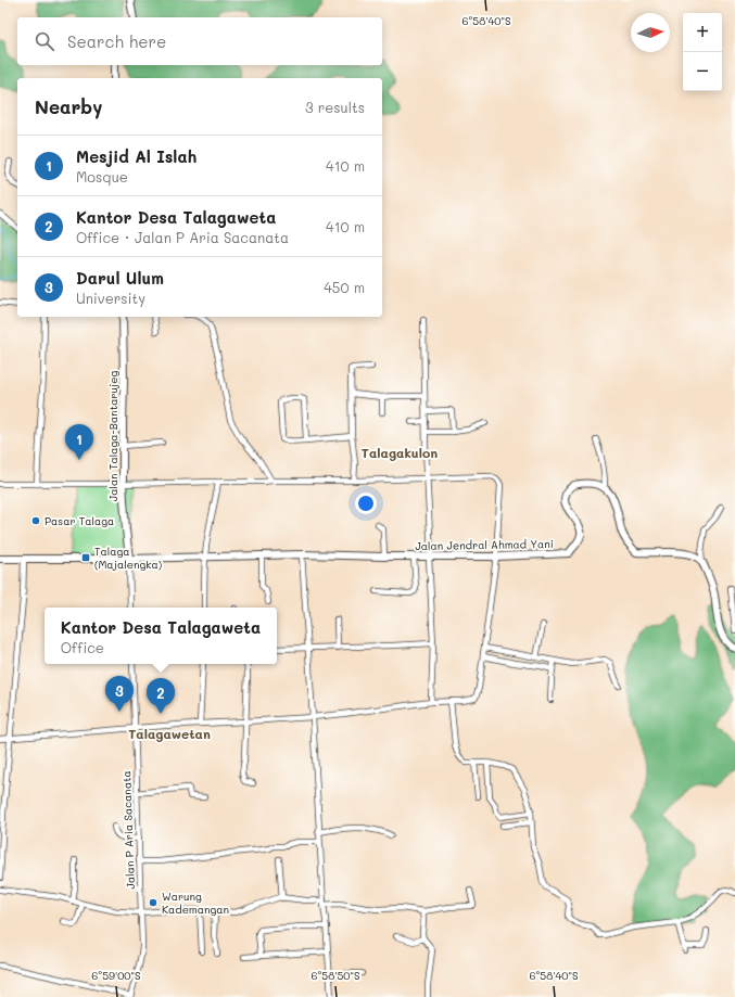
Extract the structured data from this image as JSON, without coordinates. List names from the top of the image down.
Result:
{
  "streets": {
    "main road": ["Jalan Talaga-Bantarujeg", "Jalan Jendral Ahmad Yani"],
    "street": ["Jalan P Aria Sacanata"]
  },
  "crossings": [
    ["Jalan Talaga-Bantarujeg", "Jalan Jendral Ahmad Yani"]
  ],
  "districts": ["Talagakulon", "Talagawetan"],
  "places": {
    "other": ["Pasar Talaga", "Warung Kademangan"],
    "transit": ["Talaga (Majalengka)"]
  },
  "north": "right",
  "page": {
    "map_buttons": ["+", "−"],
    "search": "Search here",
    "heading": ["Nearby", "3 results"],
    "list": [
      {
        "mark": "1",
        "name": "Mesjid Al Islah",
        "note": "Mosque",
        "value": "410 m"
      },
      {
        "mark": "2",
        "name": "Kantor Desa Talagaweta",
        "note": "Office · Jalan P Aria Sacanata",
        "value": "410 m"
      },
      {
        "mark": "3",
        "name": "Darul Ulum",
        "note": "University",
        "value": "450 m"
      }
    ],
    "pins": ["1", "3", "2"],
    "popup": ["Kantor Desa Talagaweta", "Office"]
  },
  "coordinates": ["6°58'40\"S", "6°59'00\"S", "6°58'50\"S"]
}
